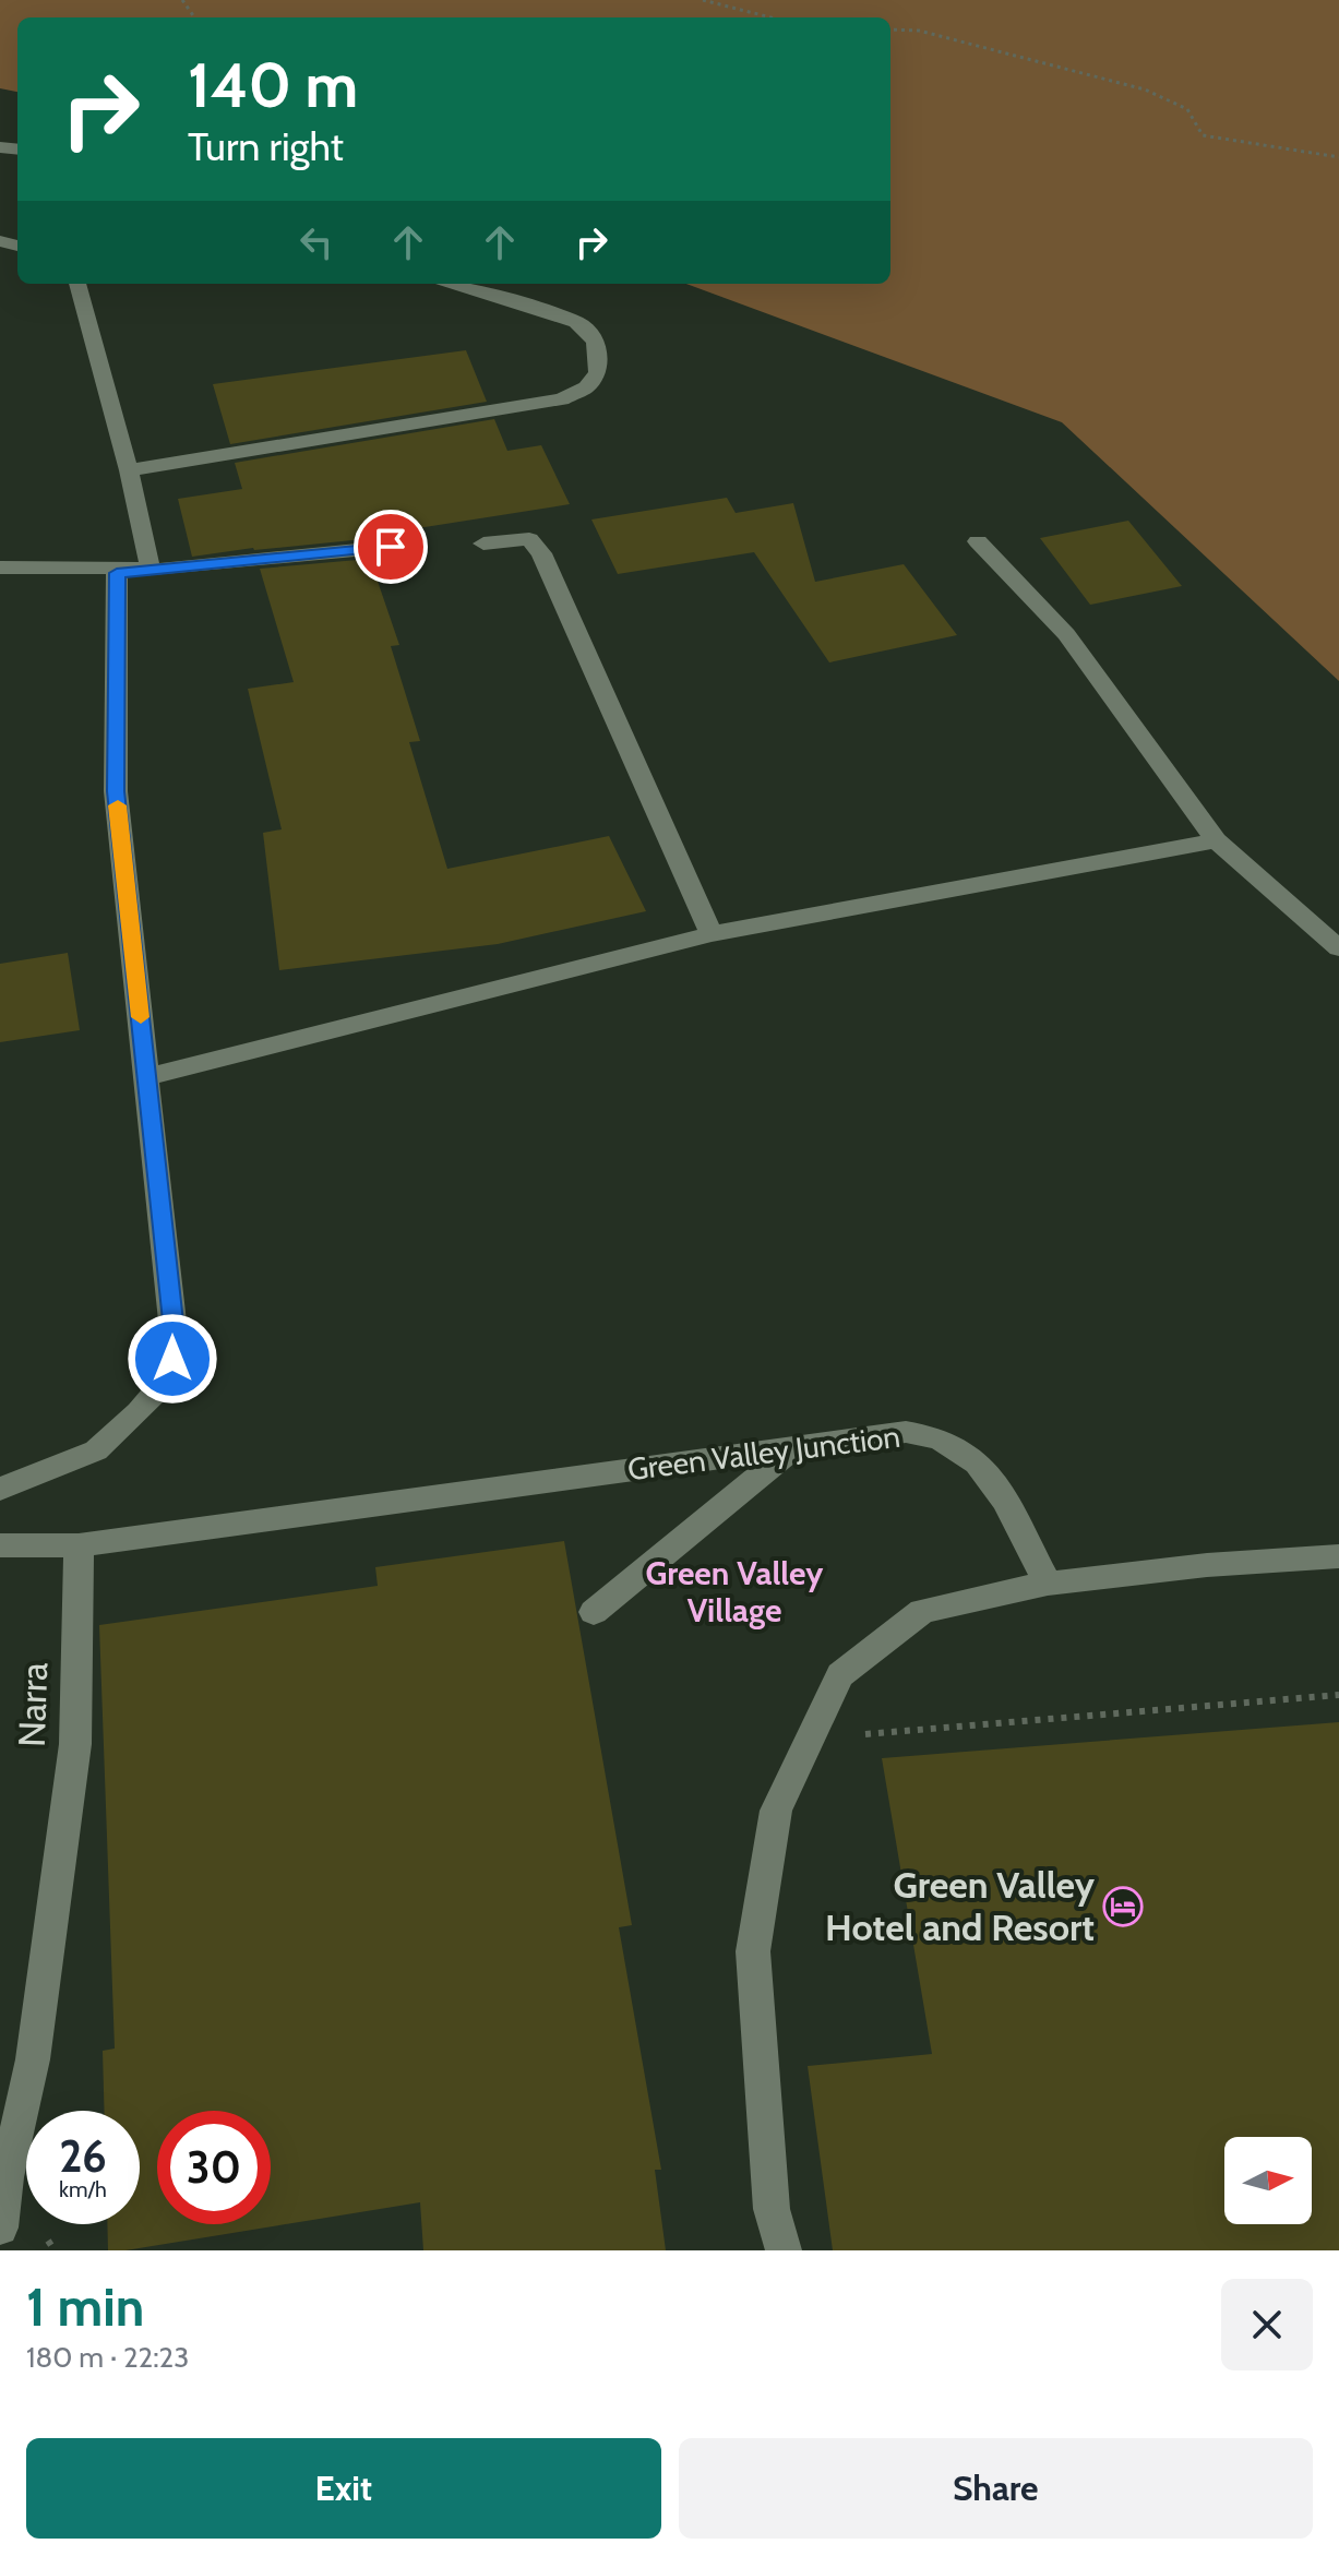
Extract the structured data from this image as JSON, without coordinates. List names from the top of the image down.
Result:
{
  "streets": {
    "street": ["Green Valley Junction", "Narra"]
  },
  "crossings": [
    ["Green Valley Junction", "Narra"]
  ],
  "districts": ["Green Valley Village"],
  "places": {
    "hotel": ["Green Valley Hotel and Resort"]
  },
  "north": "right",
  "page": {
    "turn": ["140 m", "Turn right"],
    "speed": "26 km/h",
    "limit": "30",
    "heading": ["1 min", "180 m · 22:23"],
    "buttons": ["Exit", "Share"]
  }
}
